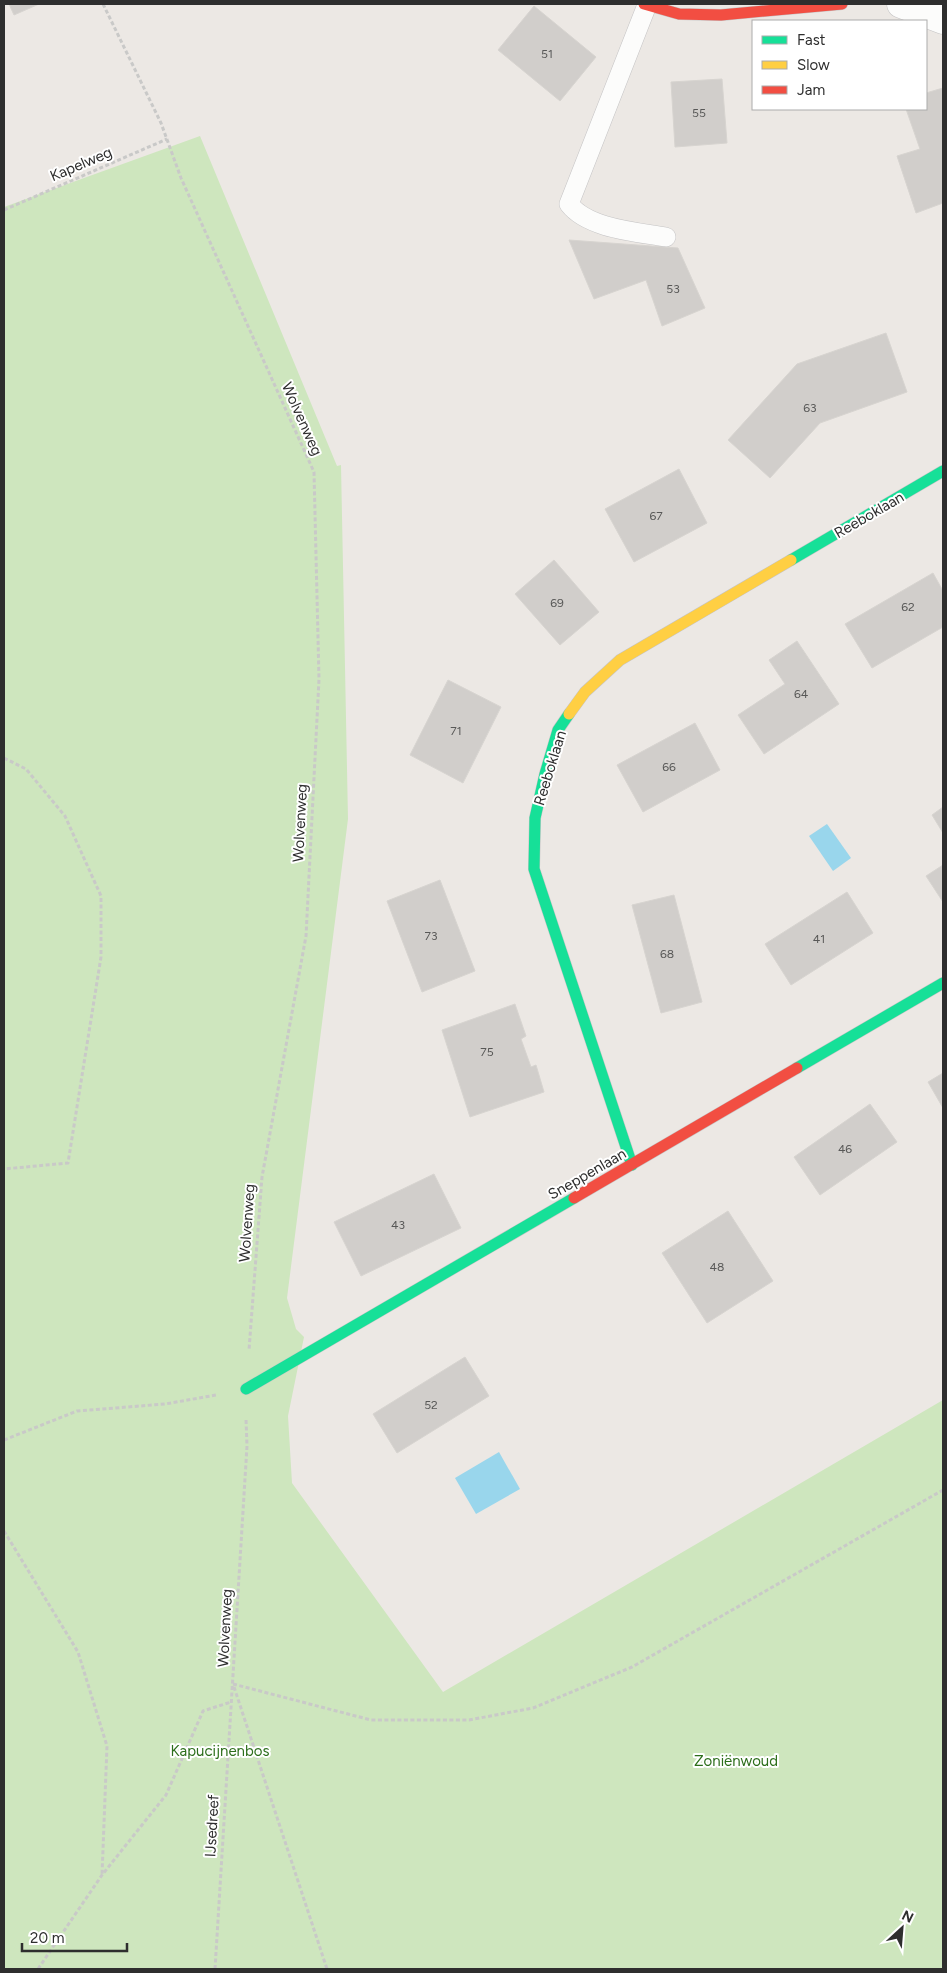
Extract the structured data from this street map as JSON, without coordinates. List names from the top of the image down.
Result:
{
  "streets": {
    "street": ["Reeboklaan", "Sneppenlaan"],
    "path": ["Kapelweg", "Wolvenweg", "IJsedreef"]
  },
  "crossings": [
    ["Kapelweg", "Wolvenweg"],
    ["Wolvenweg", "Sneppenlaan"],
    ["Wolvenweg", "IJsedreef"],
    ["Reeboklaan", "Sneppenlaan"]
  ],
  "parks": ["Kapucijnenbos", "Zoniënwoud"],
  "house_numbers": [
    "51",
    "55",
    "53",
    "63",
    "67",
    "69",
    "62",
    "64",
    "71",
    "66",
    "73",
    "41",
    "68",
    "75",
    "46",
    "43",
    "48",
    "52"
  ],
  "legend": ["Fast", "Slow", "Jam"],
  "scale_bar": "20 m",
  "north": "top right"
}
